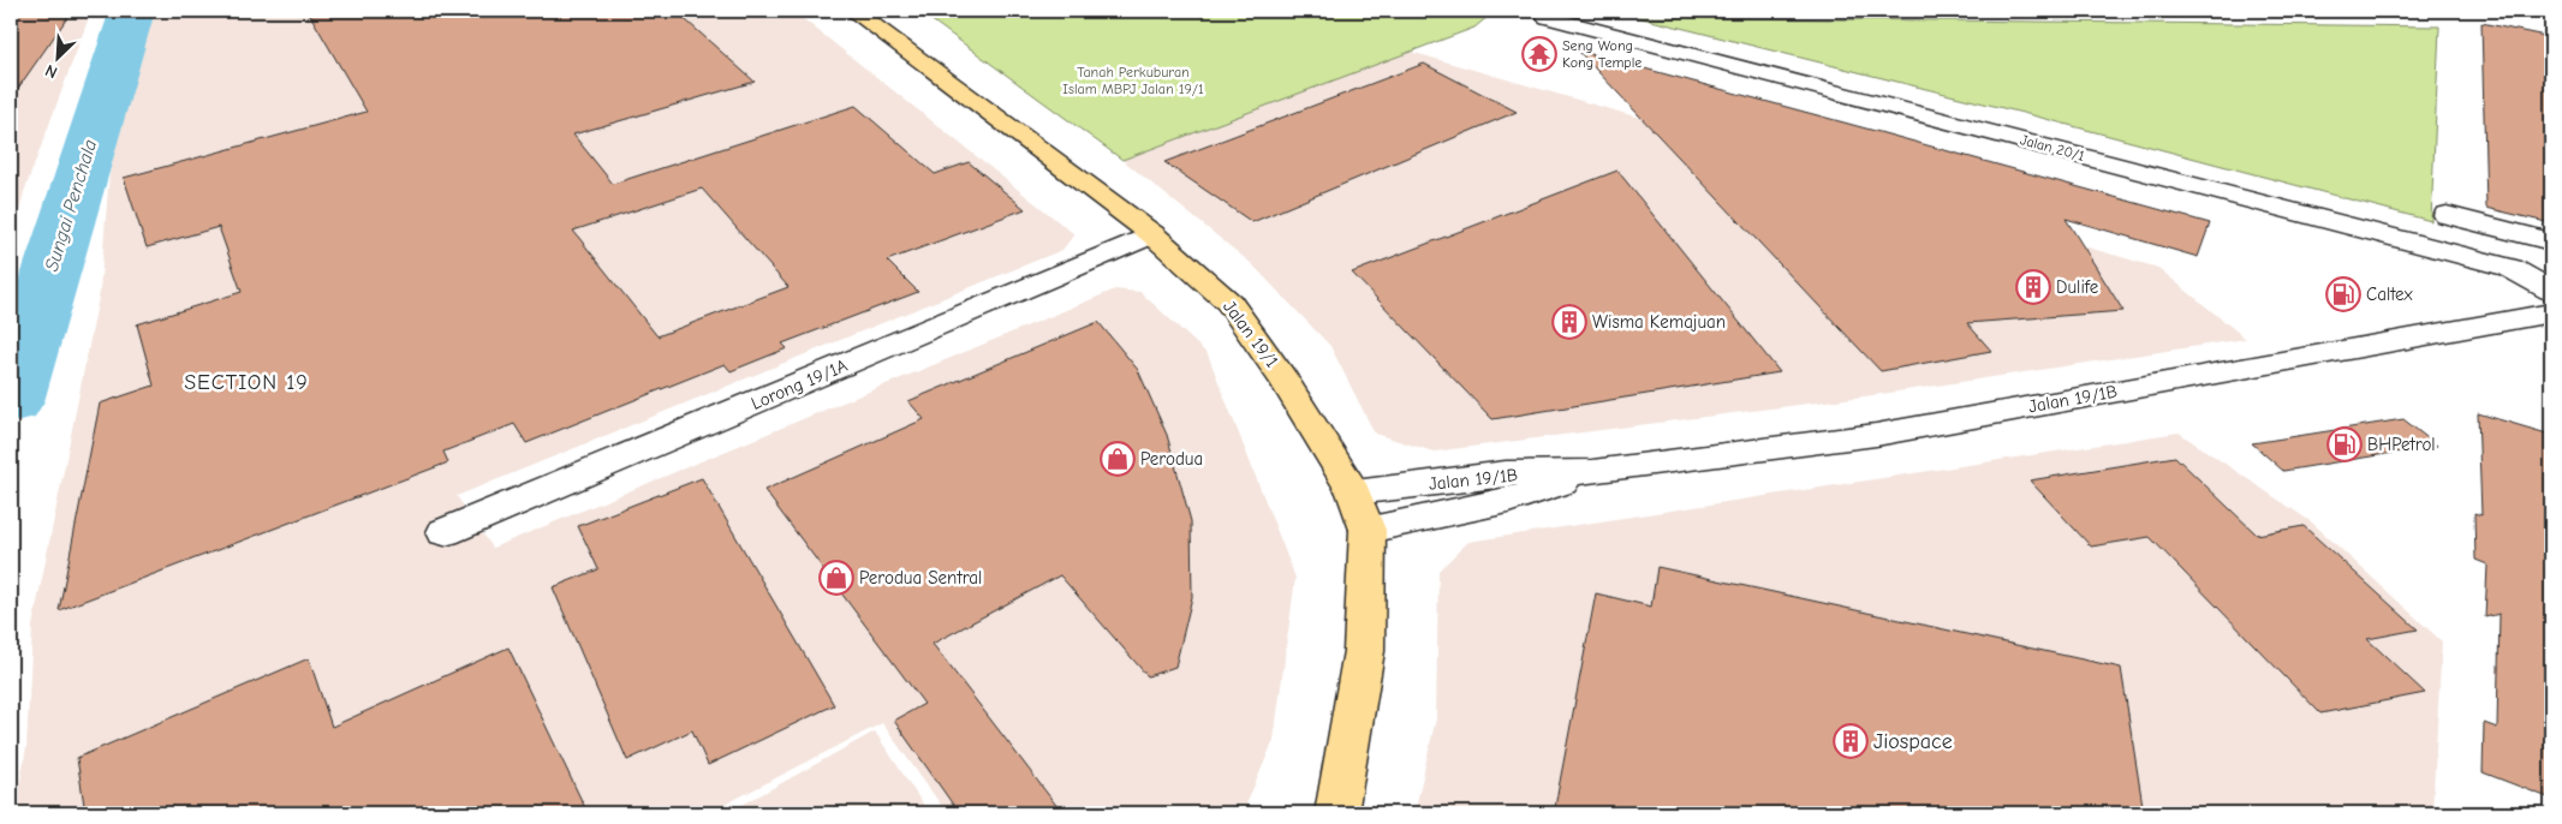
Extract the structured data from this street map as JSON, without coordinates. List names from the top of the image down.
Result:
{
  "streets": {
    "main road": ["Jalan 19/1"],
    "street": ["Jalan 20/1", "Lorong 19/1A", "Jalan 19/1B"]
  },
  "crossings": [
    ["Jalan 19/1", "Lorong 19/1A"],
    ["Jalan 19/1", "Jalan 19/1B"]
  ],
  "districts": ["SECTION 19"],
  "water": ["Sungai Penchala"],
  "parks": ["Tanah Perkuburan Islam MBPJ Jalan 19/1"],
  "places": {
    "temple": ["Seng Wong Kong Temple"],
    "building": ["Dulife", "Wisma Kemajuan", "Jiospace"],
    "fuel station": ["Caltex", "BHPetrol"],
    "shop": ["Perodua", "Perodua Sentral"]
  },
  "north": "bottom left"
}
